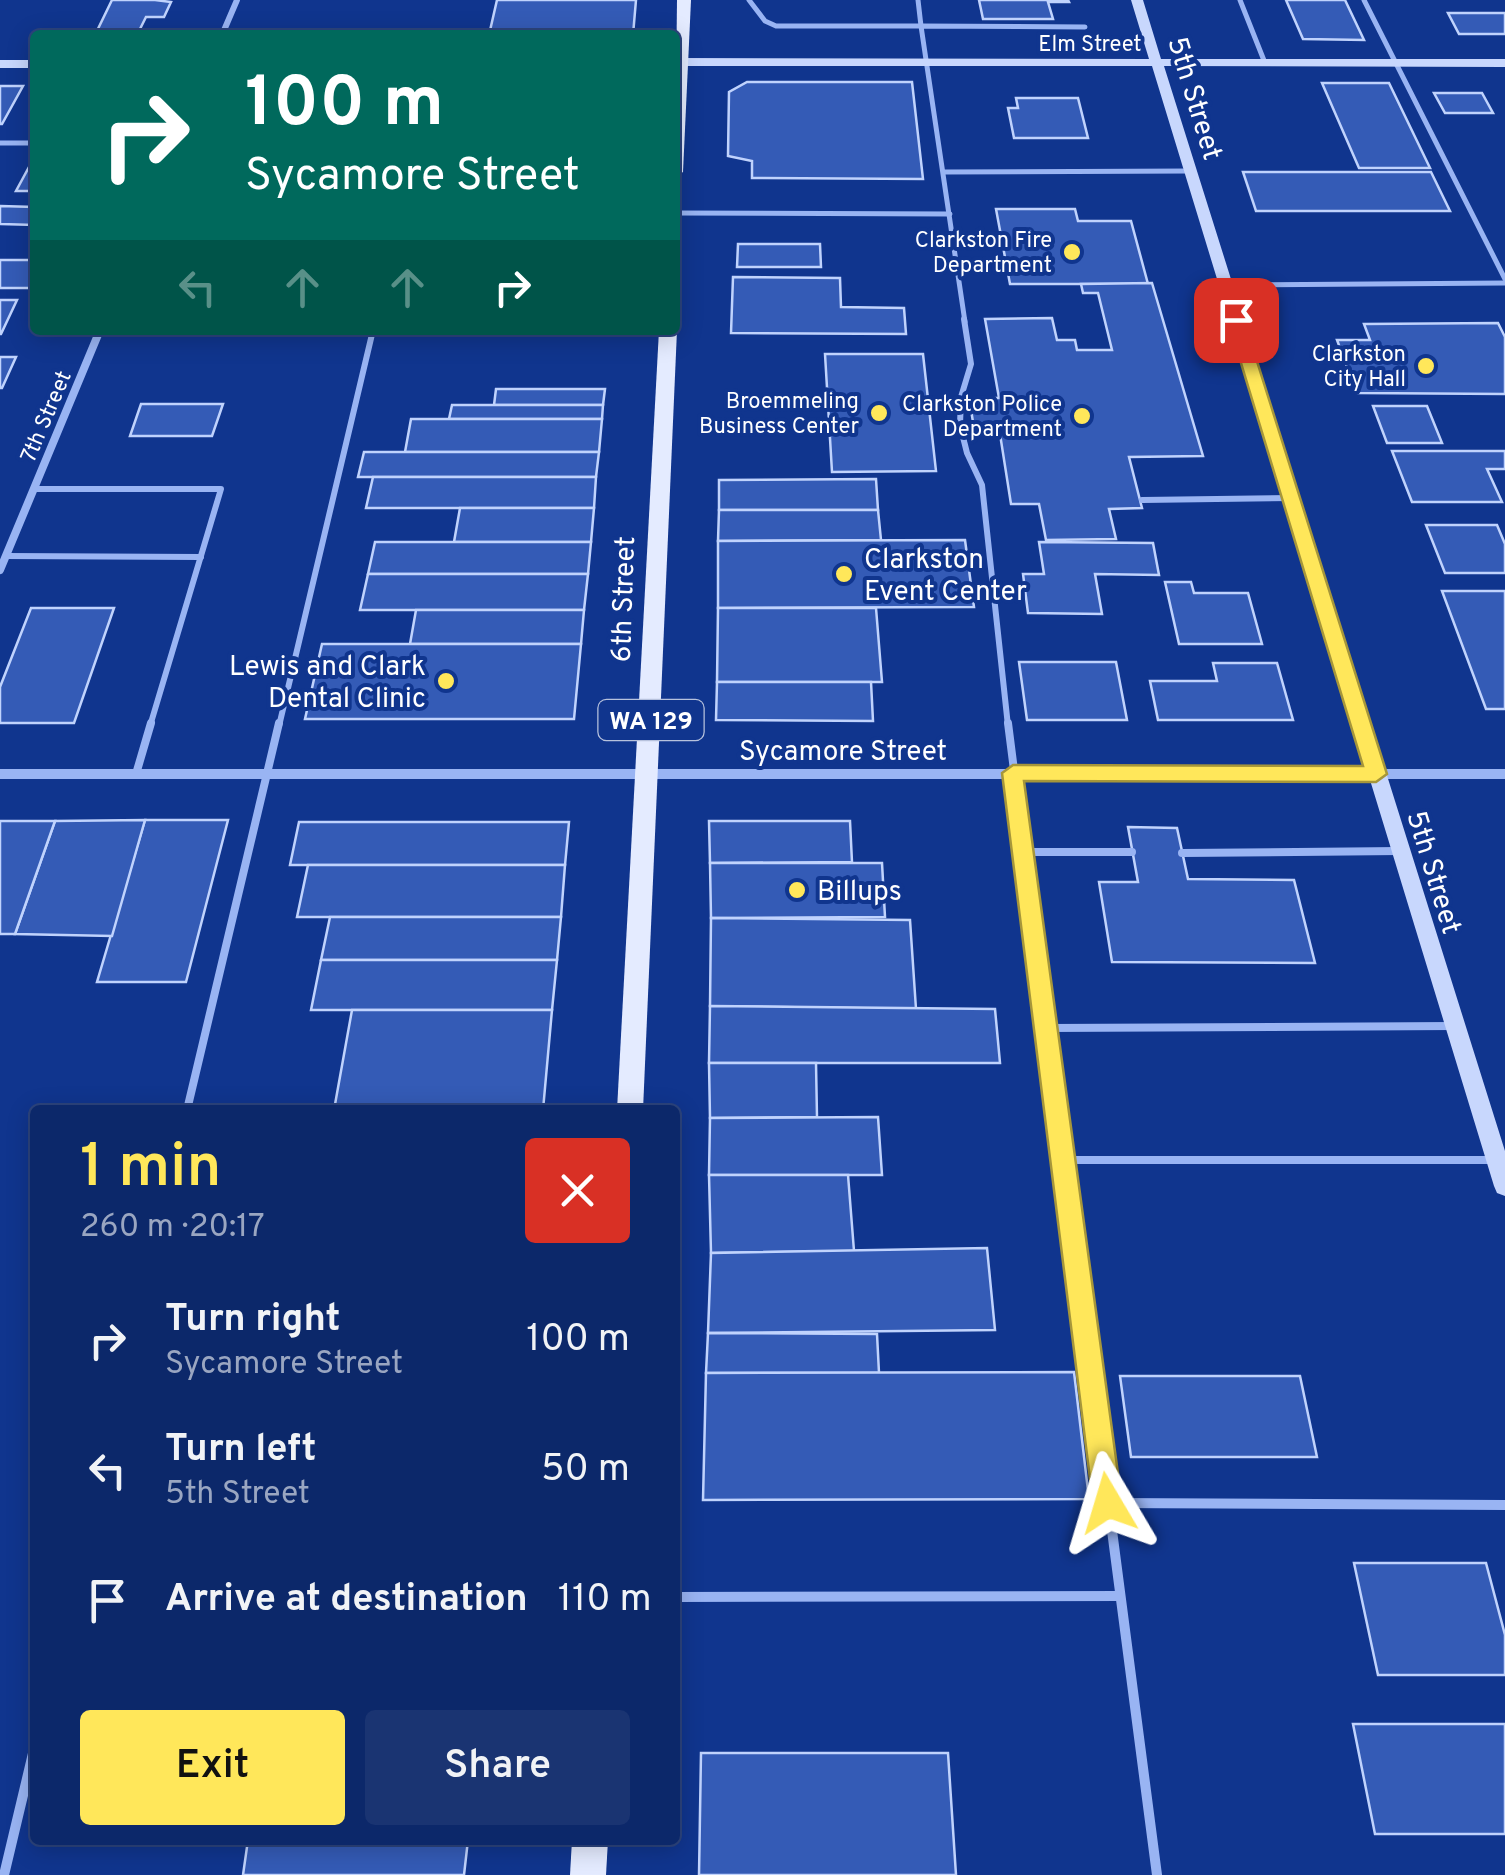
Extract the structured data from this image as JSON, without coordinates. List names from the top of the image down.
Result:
{
  "streets": {
    "main road": ["6th Street", "WA 129"],
    "street": [
      "Elm Street",
      "5th Street",
      "7th Street",
      "Sycamore Street"
    ]
  },
  "crossings": [
    ["Elm Street", "5th Street"],
    ["5th Street", "Sycamore Street"],
    ["6th Street", "Sycamore Street"]
  ],
  "places": [
    "Clarkston Fire Department",
    "Clarkston City Hall",
    "Broemmeling Business Center",
    "Clarkston Police Department",
    "Clarkston Event Center",
    "Lewis and Clark Dental Clinic",
    "Billups"
  ],
  "page": {
    "turn": ["100 m", "Sycamore Street"],
    "heading": ["1 min", "260 m · 20:17"],
    "list": [
      {
        "name": "Turn right",
        "note": "Sycamore Street",
        "value": "100 m"
      },
      {
        "name": "Turn left",
        "note": "5th Street",
        "value": "50 m"
      },
      {
        "name": "Arrive at destination",
        "value": "110 m"
      }
    ],
    "buttons": ["Exit", "Share"]
  }
}
